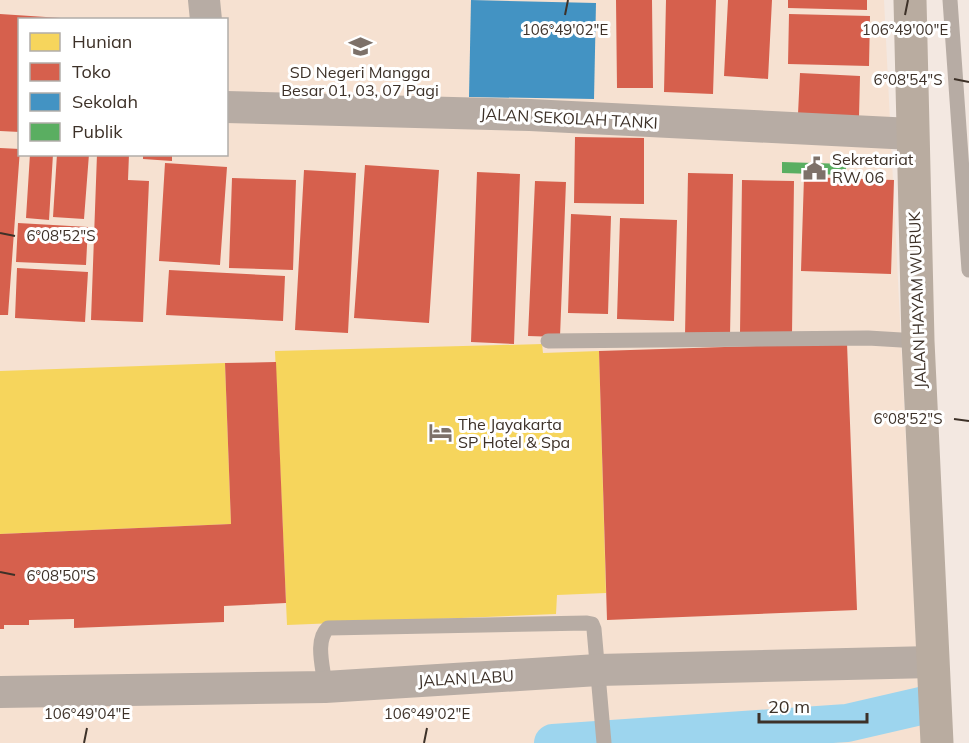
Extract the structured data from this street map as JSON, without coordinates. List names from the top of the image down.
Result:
{
  "streets": {
    "main road": ["JALAN HAYAM WURUK"],
    "street": ["JALAN SEKOLAH TANKI", "JALAN LABU"]
  },
  "crossings": [
    ["JALAN SEKOLAH TANKI", "JALAN HAYAM WURUK"],
    ["JALAN HAYAM WURUK", "JALAN LABU"]
  ],
  "places": {
    "school or university": ["SD Negeri Mangga Besar 01, 03, 07 Pagi"],
    "public building": ["Sekretariat RW 06"],
    "hotel": ["The Jayakarta SP Hotel & Spa"]
  },
  "legend": [
    "Hunian",
    "Toko",
    "Sekolah",
    "Publik"
  ],
  "scale_bar": "20 m",
  "coordinates": [
    "106°49'02\"E",
    "106°49'00\"E",
    "6°08'54\"S",
    "6°08'52\"S",
    "6°08'50\"S",
    "106°49'04\"E"
  ]
}
